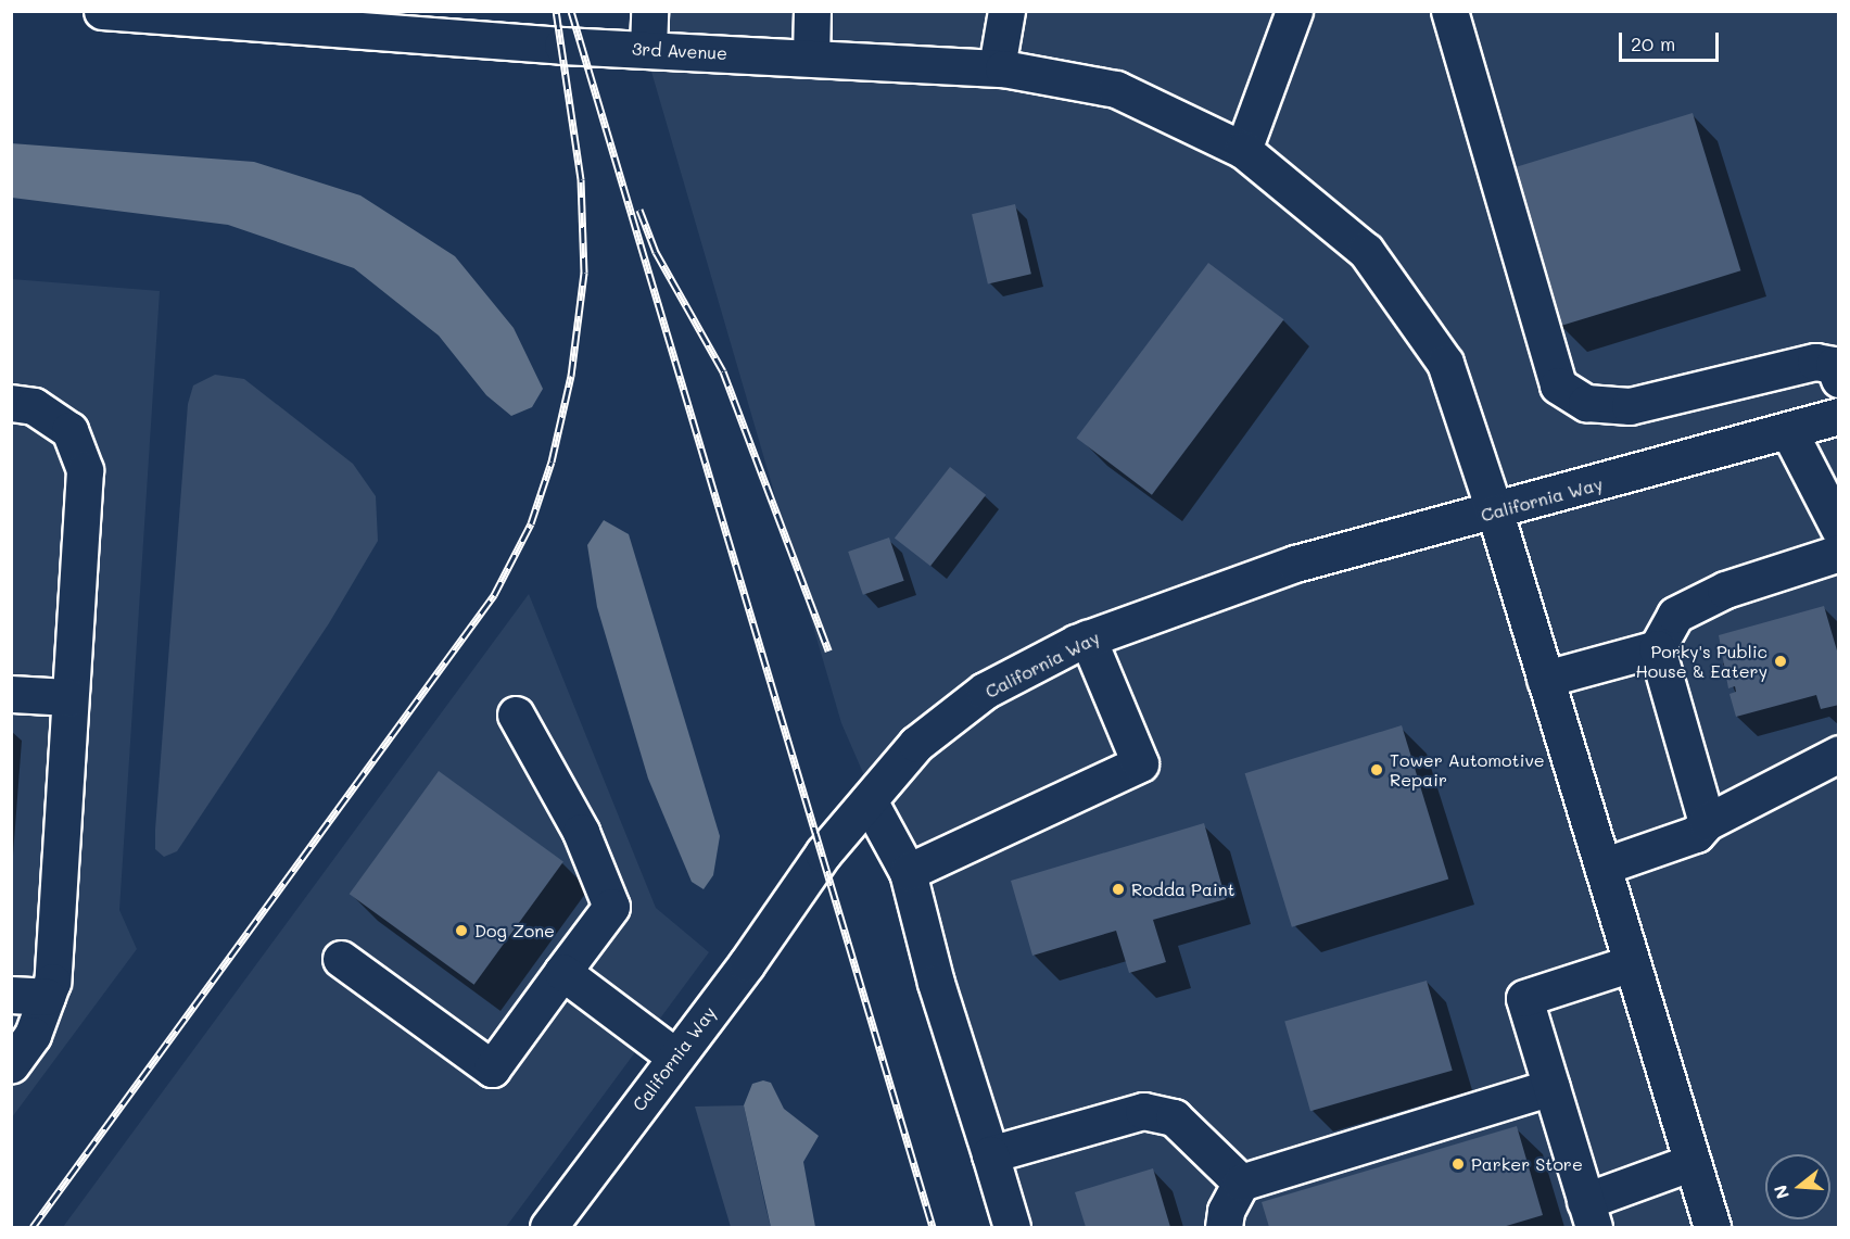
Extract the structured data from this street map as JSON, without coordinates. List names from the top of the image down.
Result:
{
  "streets": {
    "main road": ["3rd Avenue", "California Way"]
  },
  "crossings": [
    ["3rd Avenue", "California Way"]
  ],
  "places": [
    "Porky's Public House & Eatery",
    "Tower Automotive Repair",
    "Rodda Paint",
    "Dog Zone",
    "Parker Store"
  ],
  "scale_bar": "20 m",
  "north": "left"
}
